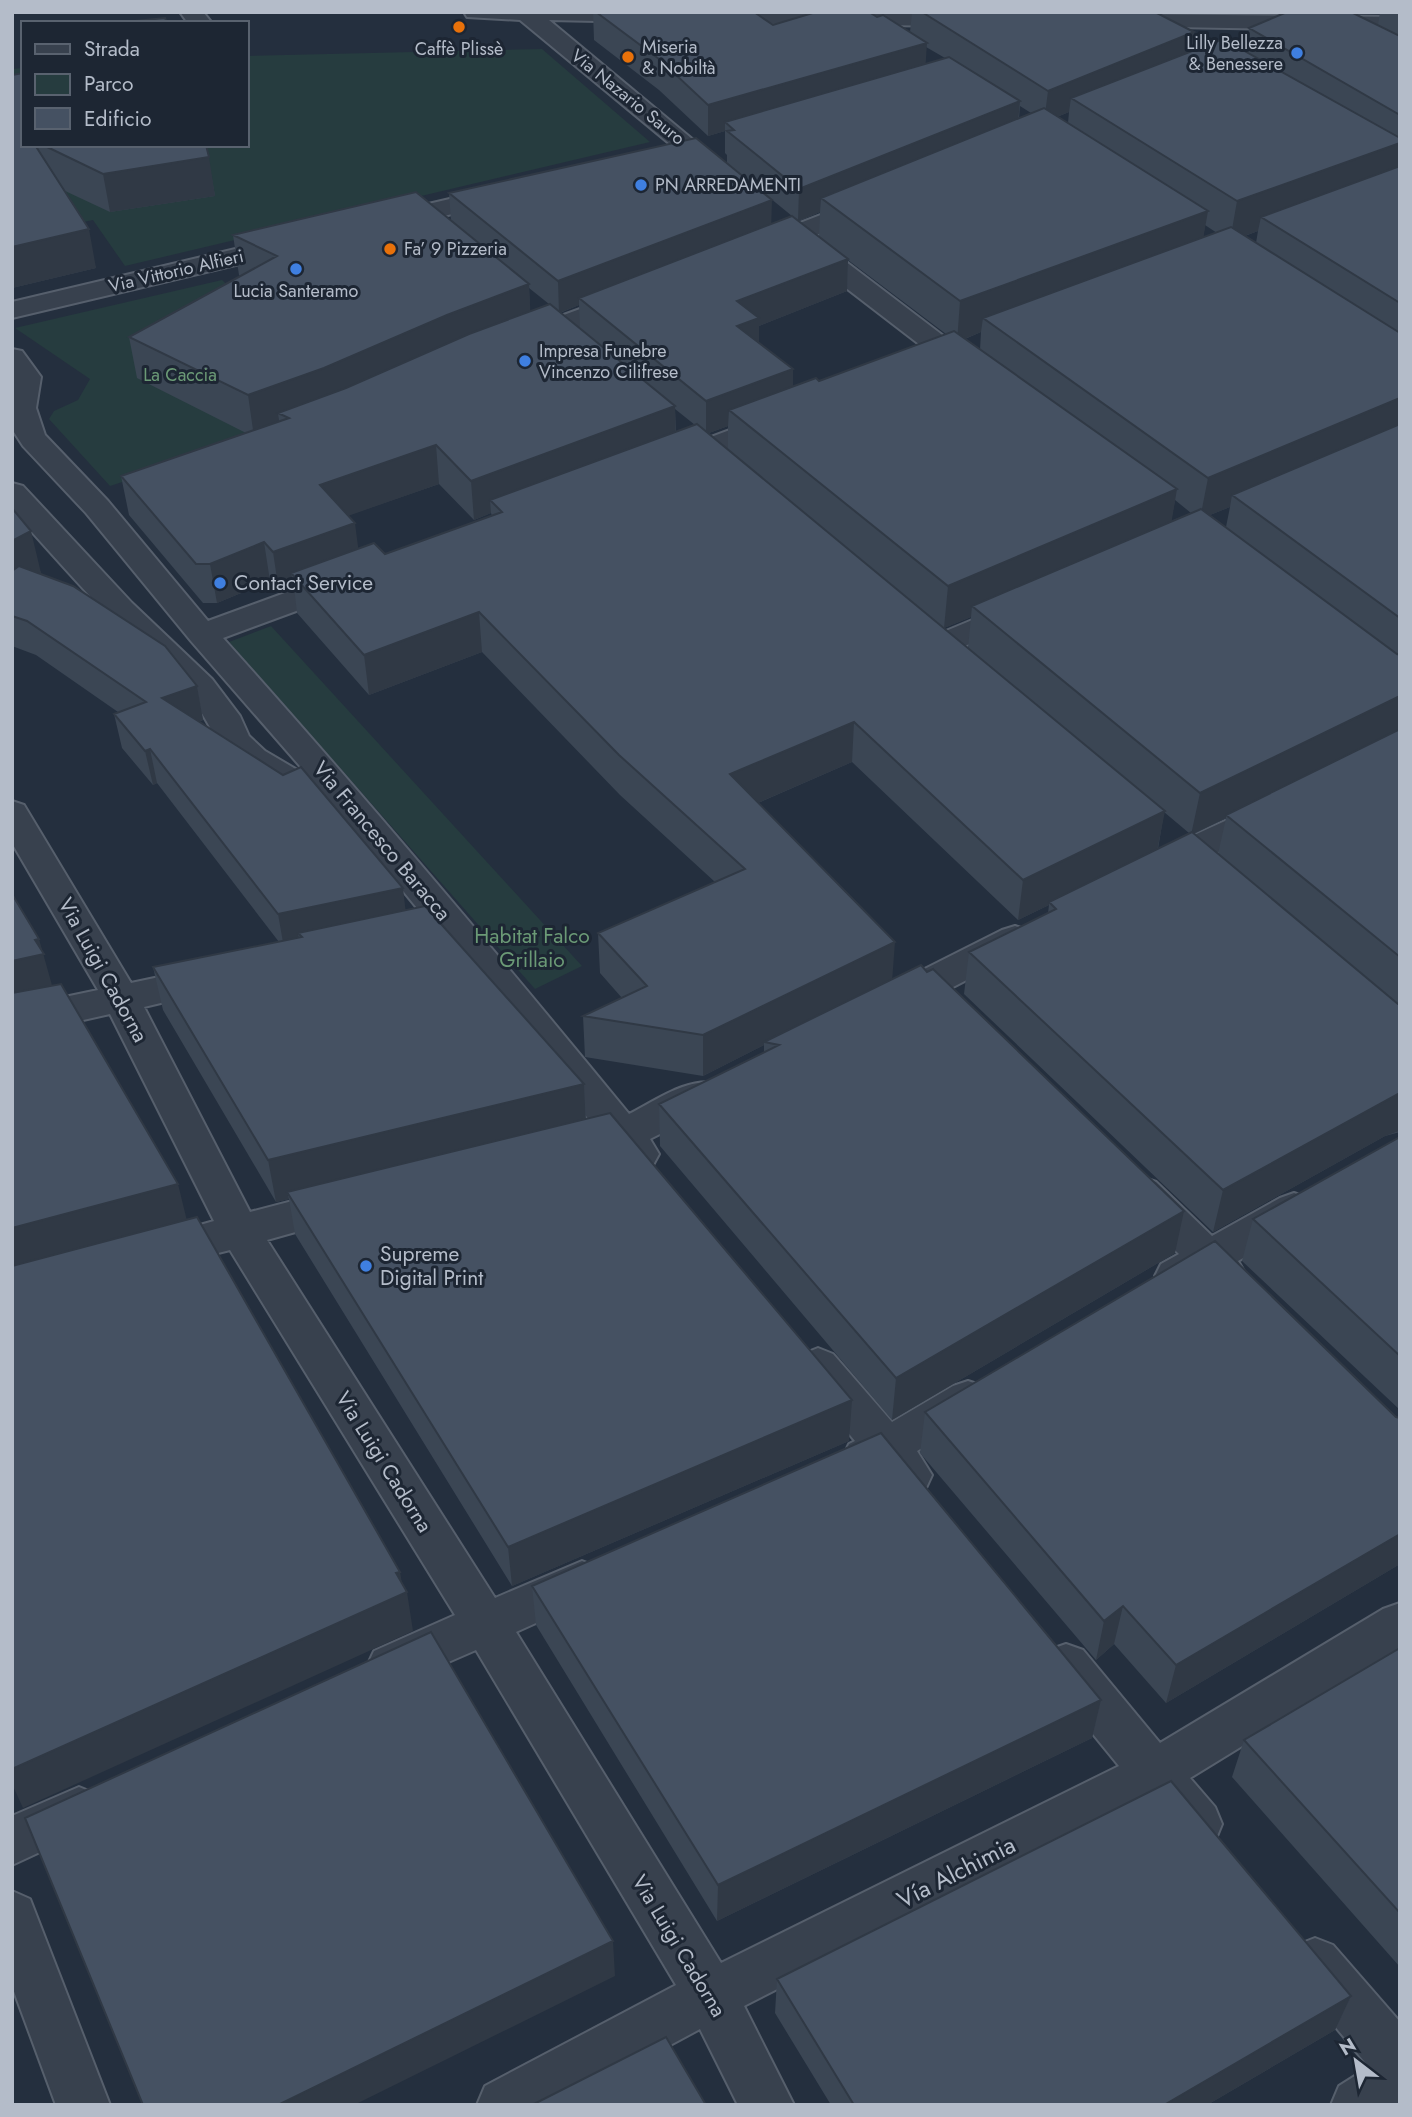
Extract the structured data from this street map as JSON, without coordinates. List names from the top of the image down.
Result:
{
  "streets": {
    "street": [
      "Via Nazario Sauro",
      "Via Vittorio Alfieri",
      "Via Francesco Baracca",
      "Via Luigi Cadorna",
      "Vía Alchimia"
    ]
  },
  "crossings": [
    ["Via Luigi Cadorna", "Vía Alchimia"]
  ],
  "parks": ["La Caccia", "Habitat Falco Grillaio"],
  "places": [
    "Caffè Plissè",
    "Lilly Bellezza & Benessere",
    "Miseria & Nobiltà",
    "PN ARREDAMENTI",
    "Fa’ 9 Pizzeria",
    "Lucia Santeramo",
    "Impresa Funebre Vincenzo Cilifrese",
    "Contact Service",
    "Supreme Digital Print"
  ],
  "legend": ["Strada", "Parco", "Edificio"],
  "north": "top left"
}
